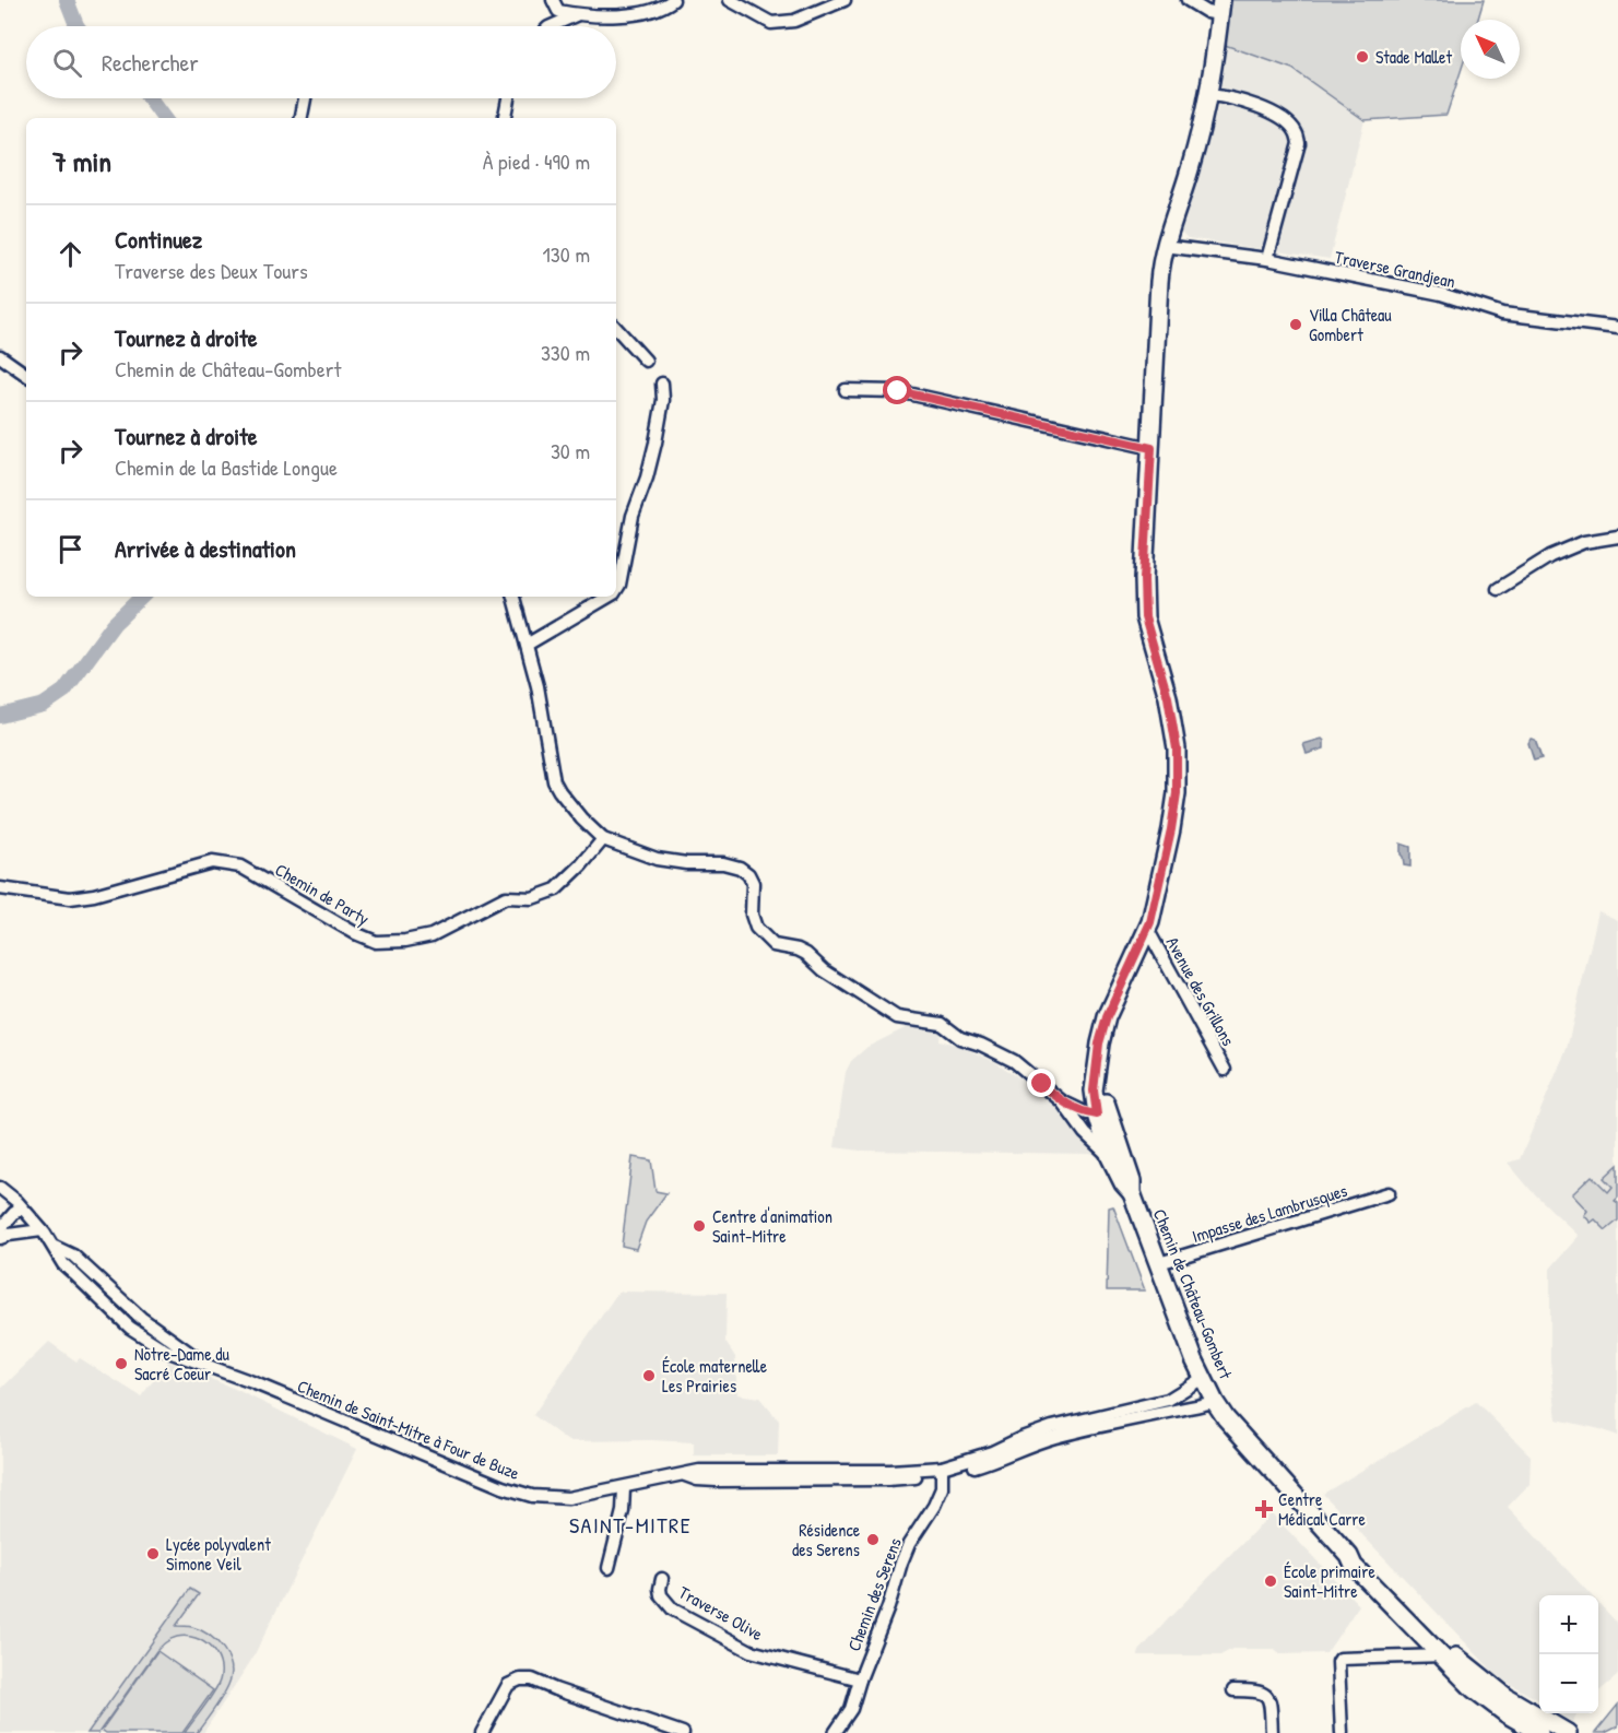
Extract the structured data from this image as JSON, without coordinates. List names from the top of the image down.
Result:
{
  "streets": {
    "street": [
      "Traverse Grandjean",
      "Chemin de Party",
      "Avenue des Grillons",
      "Impasse des Lambrusques",
      "Chemin de Château-Gombert",
      "Chemin de Saint-Mitre à Four de Buze",
      "Chemin des Serens",
      "Traverse Olive"
    ]
  },
  "crossings": [
    ["Traverse Grandjean", "Chemin de Château-Gombert"],
    ["Avenue des Grillons", "Chemin de Château-Gombert"],
    ["Impasse des Lambrusques", "Chemin de Château-Gombert"],
    ["Chemin de Château-Gombert", "Chemin de Saint-Mitre à Four de Buze"],
    ["Chemin de Saint-Mitre à Four de Buze", "Chemin des Serens"],
    ["Chemin des Serens", "Traverse Olive"]
  ],
  "districts": ["SAINT-MITRE"],
  "places": {
    "other": [
      "Stade Mallet",
      "Villa Château Gombert",
      "Centre d'animation Saint-Mitre",
      "Notre-Dame du Sacré Coeur",
      "École maternelle Les Prairies",
      "Résidence des Serens",
      "Lycée polyvalent Simone Veil",
      "École primaire Saint-Mitre"
    ],
    "health": ["Centre Médical Carre"]
  },
  "north": "top left",
  "page": {
    "search": "Rechercher",
    "heading": ["7 min", "À pied · 490 m"],
    "list": [
      ["Continuez", "Traverse des Deux Tours", "130 m"],
      ["Tournez à droite", "Chemin de Château-Gombert", "330 m"],
      ["Tournez à droite", "Chemin de la Bastide Longue", "30 m"],
      "Arrivée à destination"
    ],
    "map_buttons": ["+", "−"]
  }
}
